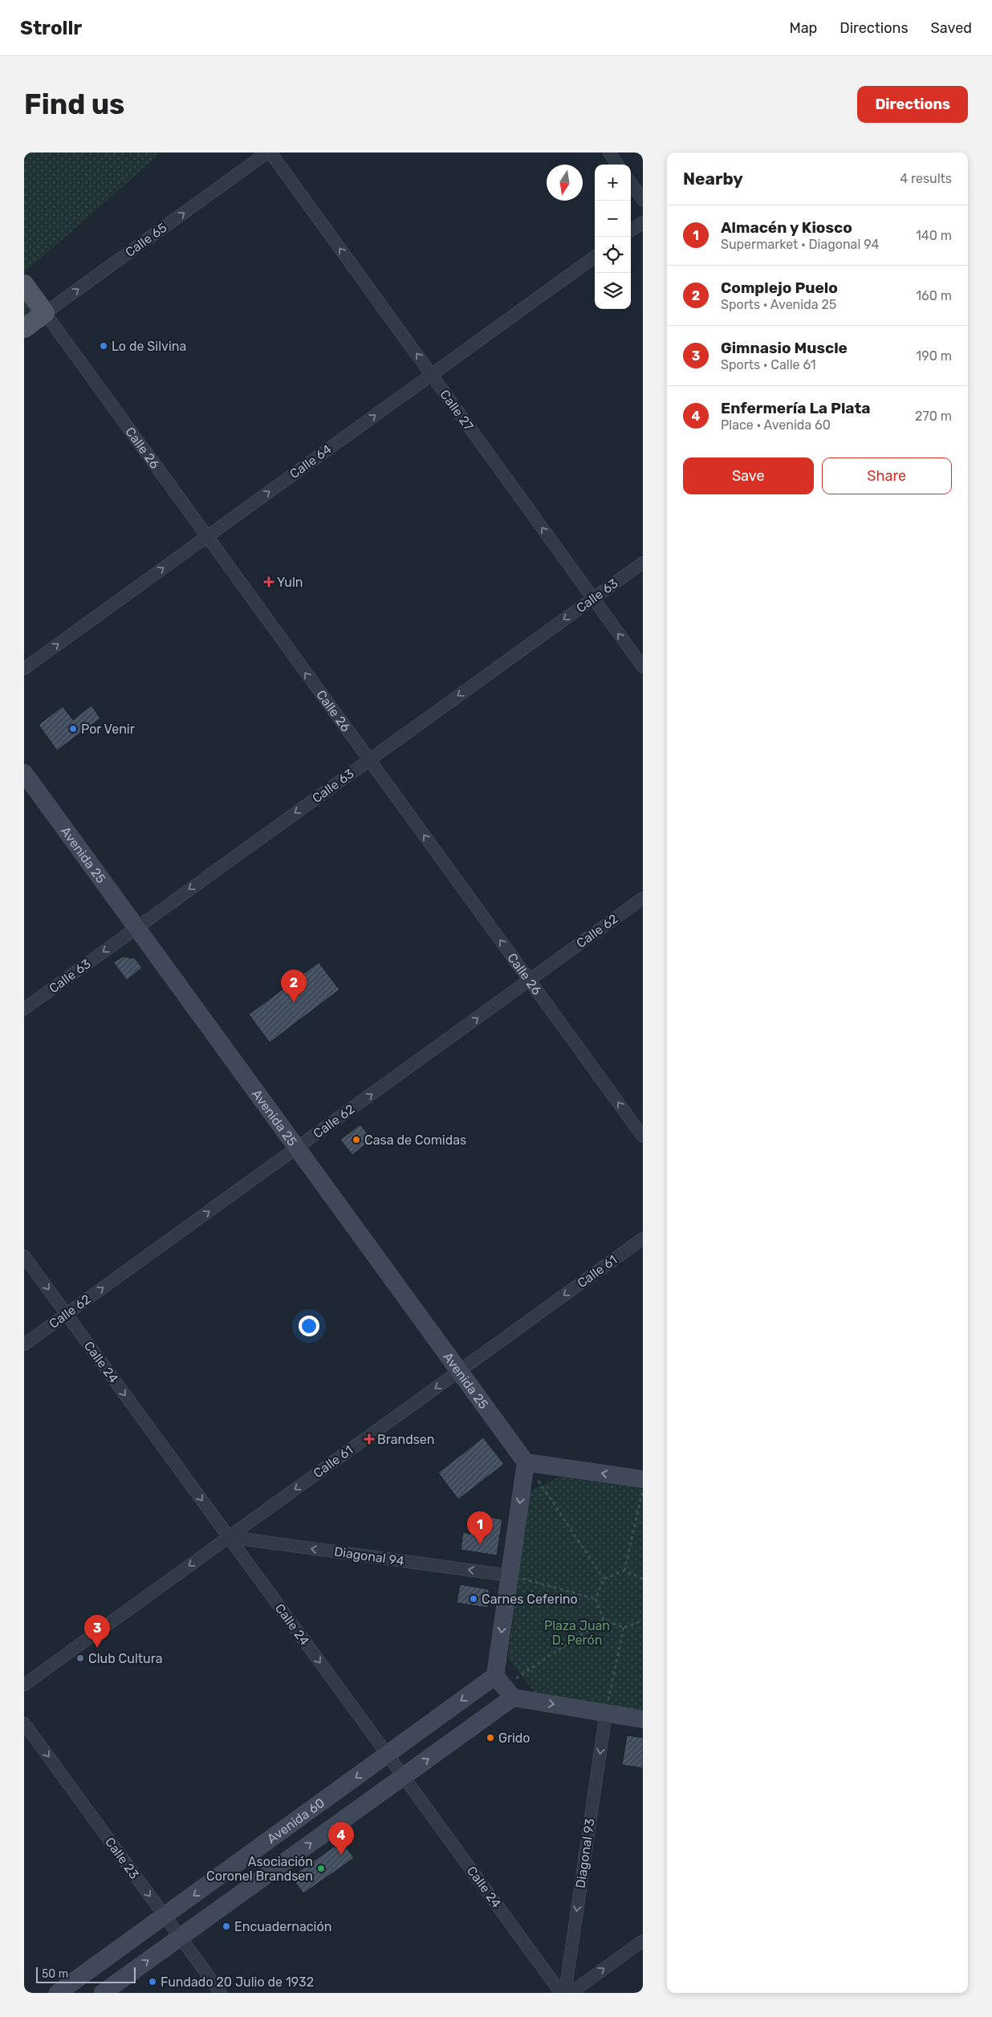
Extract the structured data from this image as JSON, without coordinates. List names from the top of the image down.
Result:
{
  "streets": {
    "main road": [
      "Calle 65",
      "Calle 26",
      "Avenida 25",
      "Avenida 60"
    ],
    "street": [
      "Calle 27",
      "Calle 64",
      "Calle 63",
      "Calle 62",
      "Calle 61",
      "Calle 24",
      "Diagonal 94",
      "Diagonal 93",
      "Calle 23"
    ]
  },
  "crossings": [
    ["Calle 65", "Calle 27"],
    ["Calle 65", "Calle 26"],
    ["Calle 27", "Calle 64"],
    ["Calle 27", "Calle 63"],
    ["Calle 26", "Calle 64"],
    ["Calle 26", "Calle 63"],
    ["Calle 26", "Calle 62"],
    ["Calle 63", "Avenida 25"],
    ["Avenida 25", "Calle 62"],
    ["Avenida 25", "Calle 61"],
    ["Calle 62", "Calle 24"],
    ["Calle 61", "Calle 24"],
    ["Calle 61", "Diagonal 94"],
    ["Calle 24", "Diagonal 94"],
    ["Calle 24", "Avenida 60"],
    ["Avenida 60", "Calle 23"]
  ],
  "one_way": [
    "Calle 65",
    "Calle 27",
    "Calle 26",
    "Calle 64",
    "Calle 63",
    "Calle 62",
    "Calle 61",
    "Calle 24",
    "Diagonal 94",
    "Diagonal 93",
    "Calle 23"
  ],
  "parks": ["Plaza Juan D. Perón"],
  "places": {
    "other": [
      "Lo de Silvina",
      "Por Venir",
      "Casa de Comidas",
      "Carnes Ceferino",
      "Club Cultura",
      "Grido",
      "Asociación Coronel Brandsen",
      "Encuadernación",
      "Fundado 20 Julio de 1932"
    ],
    "health": ["Yuln", "Brandsen"]
  },
  "scale_bar": "50 m",
  "north": "bottom",
  "page": {
    "header": "Strollr",
    "nav": ["Map", "Directions", "Saved"],
    "buttons": [
      "Directions",
      ["Save", "Share"]
    ],
    "title": "Find us",
    "heading": ["Nearby", "4 results"],
    "map_buttons": ["+", "−"],
    "list": [
      {
        "mark": "1",
        "name": "Almacén y Kiosco",
        "note": "Supermarket · Diagonal 94",
        "value": "140 m"
      },
      {
        "mark": "2",
        "name": "Complejo Puelo",
        "note": "Sports · Avenida 25",
        "value": "160 m"
      },
      {
        "mark": "3",
        "name": "Gimnasio Muscle",
        "note": "Sports · Calle 61",
        "value": "190 m"
      },
      {
        "mark": "4",
        "name": "Enfermería La Plata",
        "note": "Place · Avenida 60",
        "value": "270 m"
      }
    ],
    "pins": [
      "2",
      "1",
      "3",
      "4"
    ],
    "scale": "50 m"
  }
}
